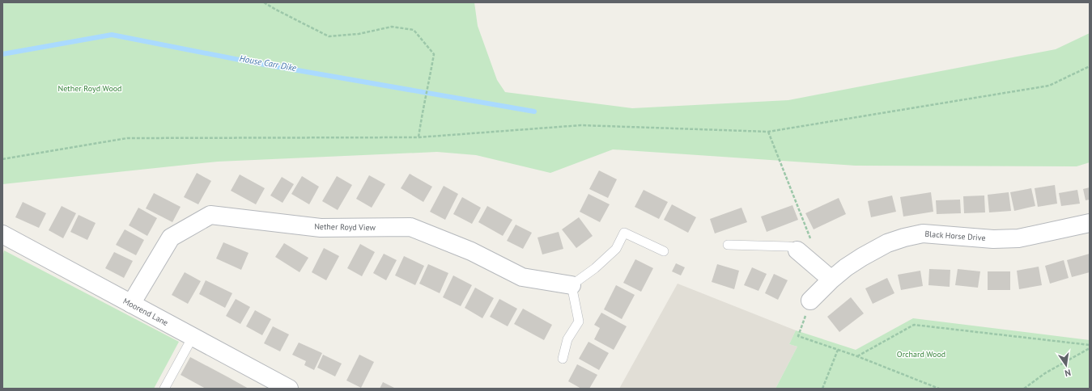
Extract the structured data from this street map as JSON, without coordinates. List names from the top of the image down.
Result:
{
  "streets": {
    "street": ["Nether Royd View", "Black Horse Drive", "Moorend Lane"]
  },
  "crossings": [
    ["Nether Royd View", "Moorend Lane"]
  ],
  "water": ["House Carr Dike"],
  "parks": ["Nether Royd Wood", "Orchard Wood"],
  "north": "bottom"
}
